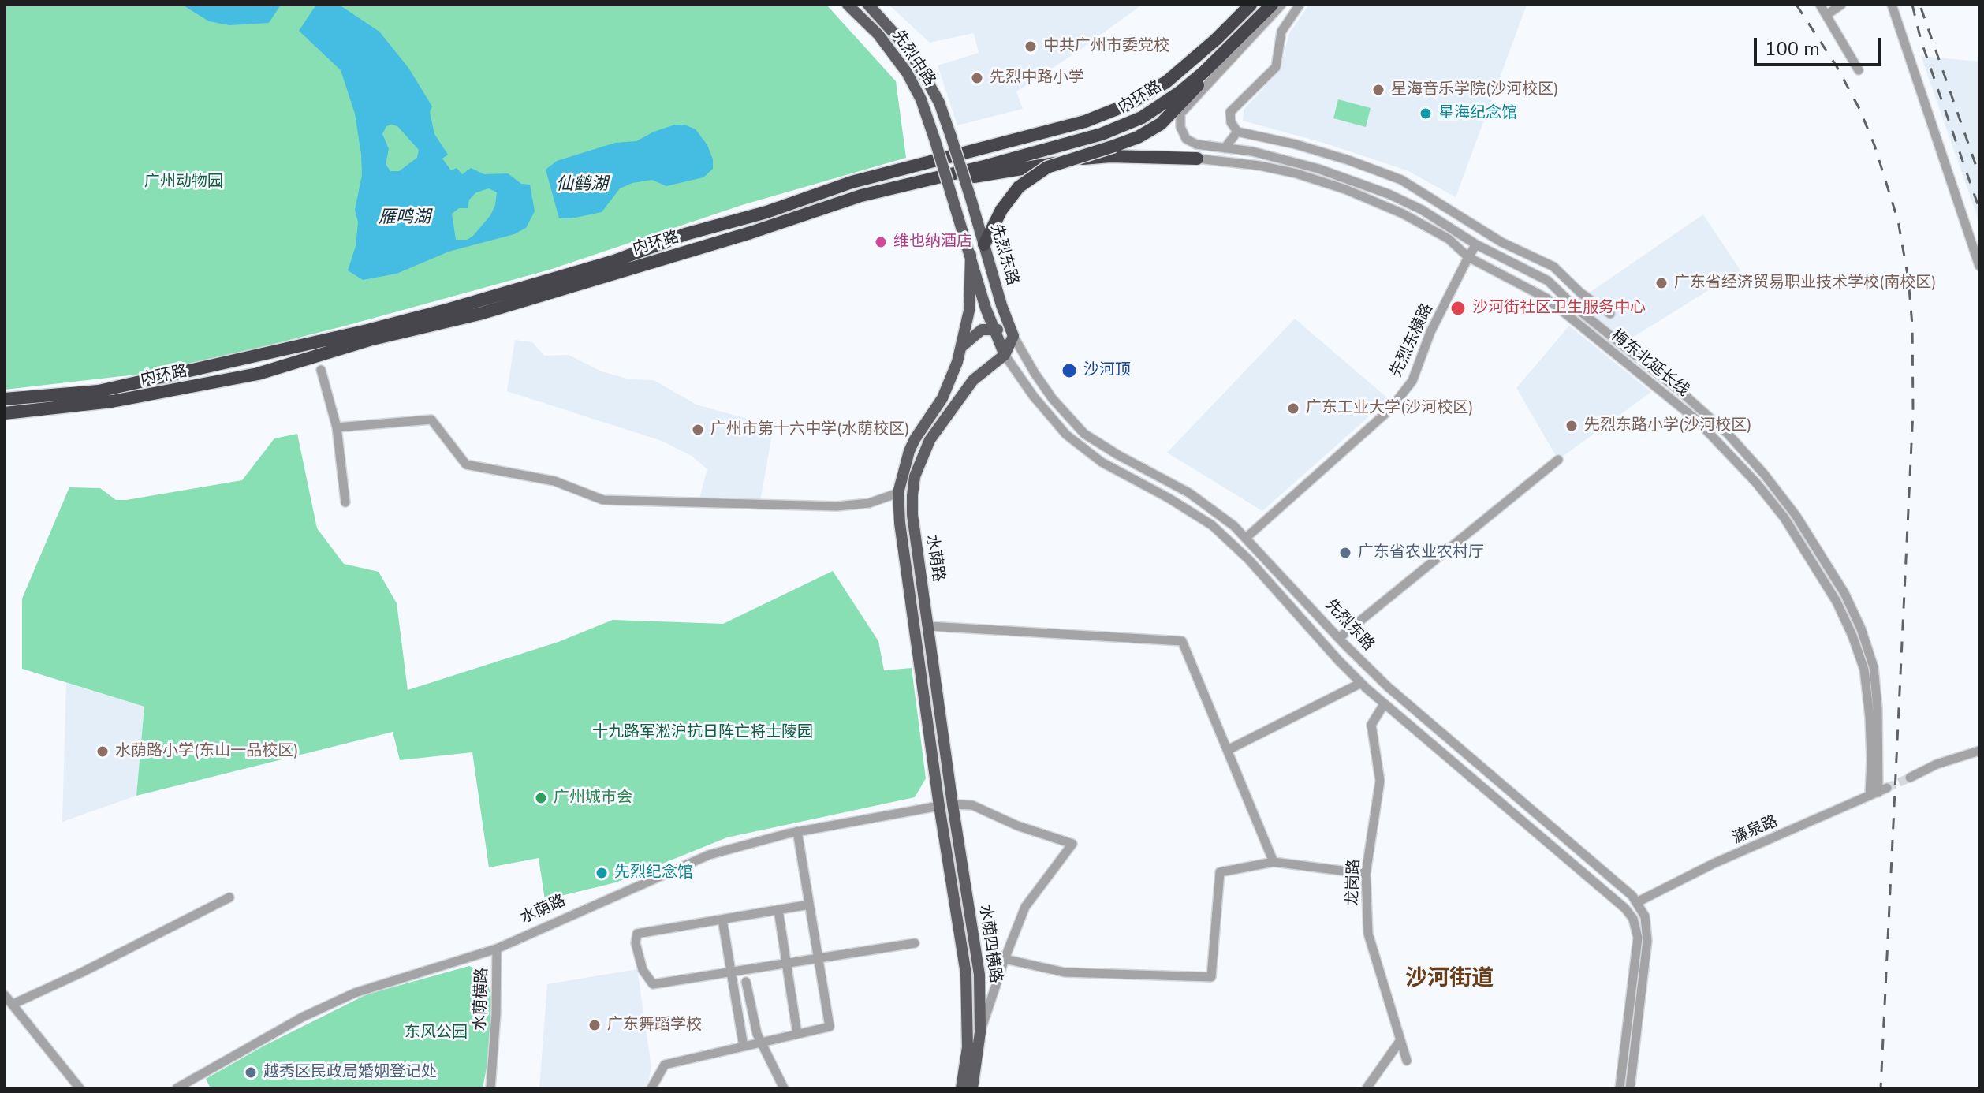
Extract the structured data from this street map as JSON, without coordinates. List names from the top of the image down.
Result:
{
  "streets": {
    "highway": ["内环路"],
    "main road": [
      "先烈中路",
      "先烈东路",
      "水荫路",
      "水荫四横路"
    ],
    "street": [
      "先烈东横路",
      "梅东北延长线",
      "濂泉路",
      "龙岗路",
      "水荫横路"
    ]
  },
  "crossings": [
    ["先烈中路", "先烈东路"],
    ["先烈东路", "先烈东横路"],
    ["先烈东路", "水荫路"],
    ["先烈东路", "濂泉路"],
    ["先烈东路", "龙岗路"],
    ["先烈东横路", "梅东北延长线"],
    ["梅东北延长线", "濂泉路"],
    ["水荫路", "水荫四横路"],
    ["水荫路", "水荫横路"]
  ],
  "districts": ["沙河街道"],
  "water": ["仙鹤湖", "雁鸣湖"],
  "parks": ["广州动物园", "十九路军淞沪抗日阵亡将士陵园", "东风公园"],
  "places": [
    "中共广州市委党校",
    "先烈中路小学",
    "星海音乐学院(沙河校区)",
    "星海纪念馆",
    "维也纳酒店",
    "广东省经济贸易职业技术学校(南校区)",
    "沙河街社区卫生服务中心",
    "沙河顶",
    "广东工业大学(沙河校区)",
    "先烈东路小学(沙河校区)",
    "广州市第十六中学(水荫校区)",
    "广东省农业农村厅",
    "水荫路小学(东山一品校区)",
    "广州城市会",
    "先烈纪念馆",
    "广东舞蹈学校",
    "越秀区民政局婚姻登记处"
  ],
  "scale_bar": "100 m"
}
